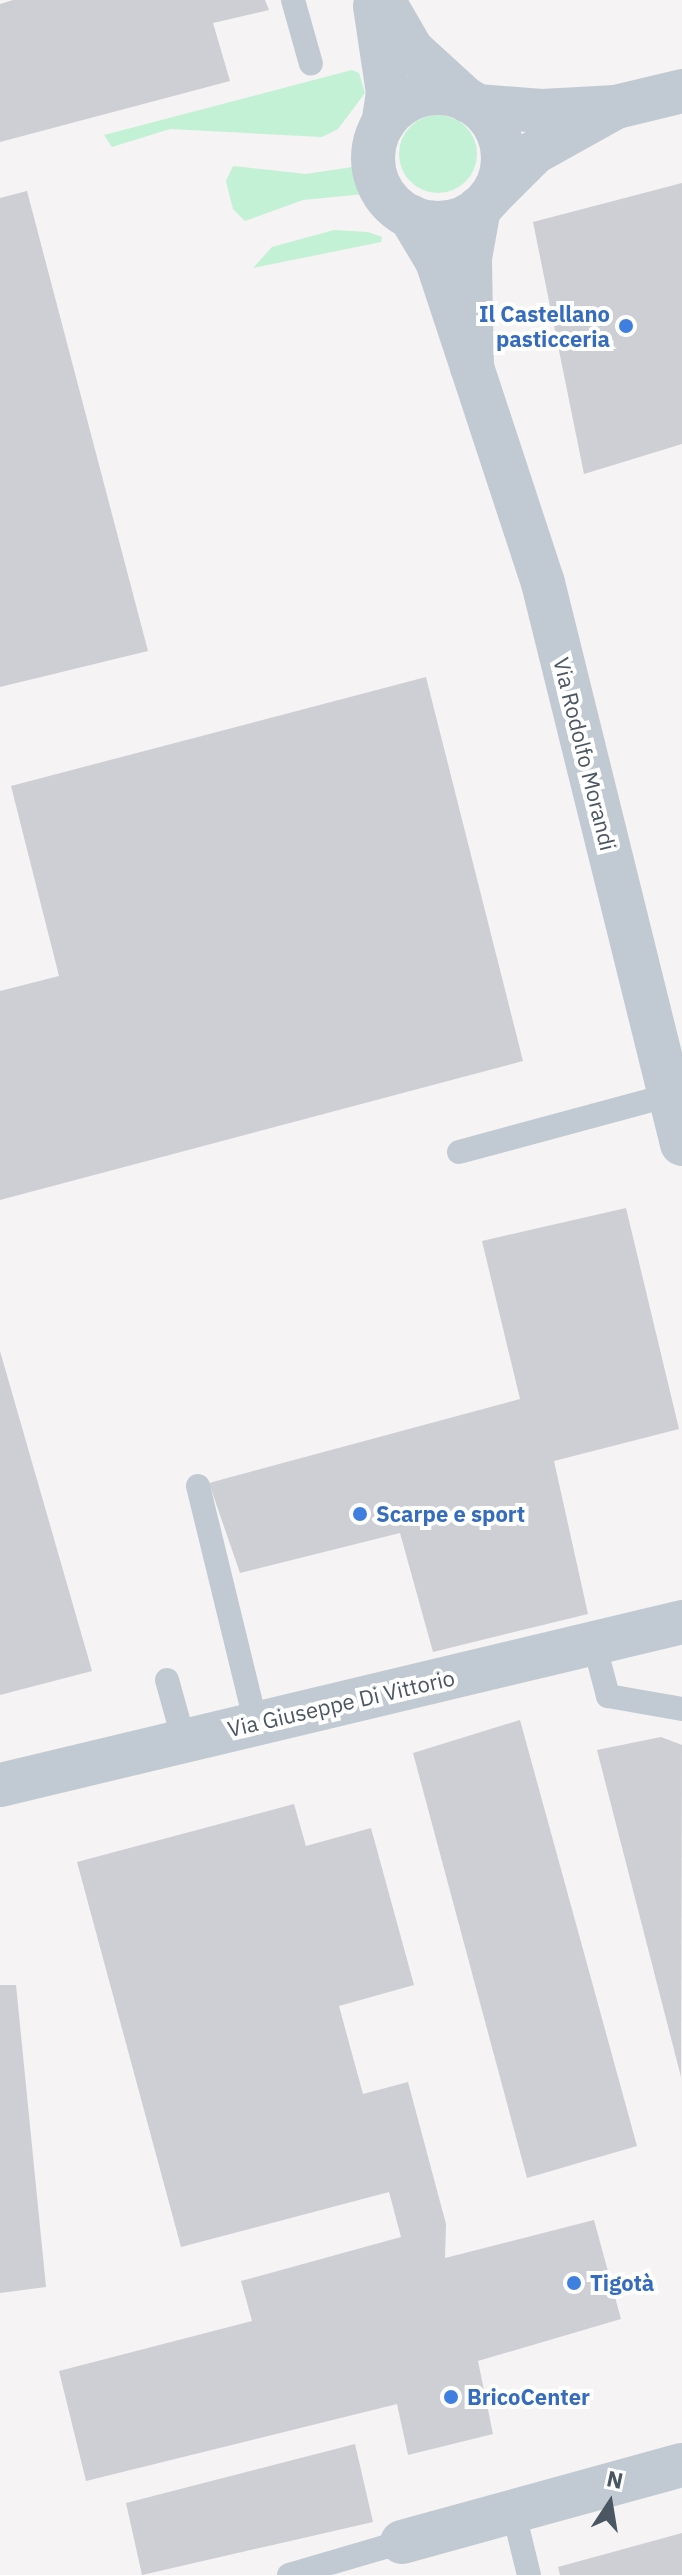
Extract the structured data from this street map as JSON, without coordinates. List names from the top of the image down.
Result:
{
  "streets": {
    "street": ["Via Rodolfo Morandi", "Via Giuseppe Di Vittorio"]
  },
  "places": [
    "Il Castellano pasticceria",
    "Scarpe e sport",
    "Tigotà",
    "BricoCenter"
  ],
  "north": "top"
}
